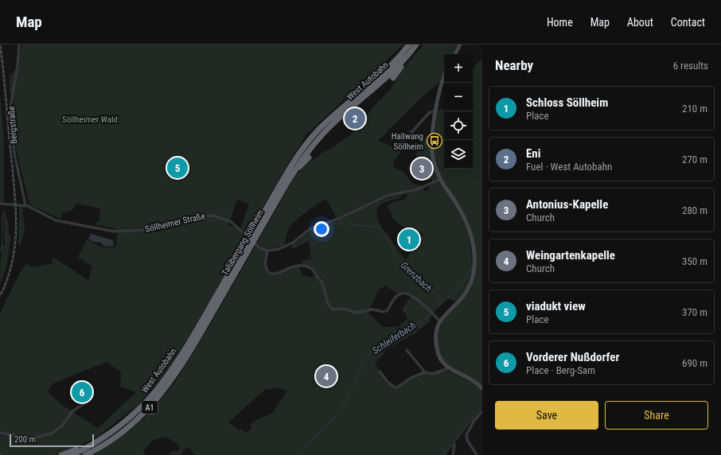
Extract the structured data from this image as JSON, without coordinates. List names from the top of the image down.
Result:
{
  "streets": {
    "highway": ["West Autobahn", "Talübergang Söllheim", "A1"],
    "street": ["Bergstraße", "Söllheimer Straße"]
  },
  "crossings": [
    ["West Autobahn", "Talübergang Söllheim"],
    ["Bergstraße", "Söllheimer Straße"]
  ],
  "water": ["Grenzbach", "Schleiferbach"],
  "parks": ["Söllheimer Wald"],
  "places": {
    "bus stop": ["Hallwang Söllheim"]
  },
  "scale_bar": "200 m",
  "page": {
    "header": "Map",
    "nav": [
      "Home",
      "Map",
      "About",
      "Contact"
    ],
    "heading": ["Nearby", "6 results"],
    "map_buttons": ["+", "−"],
    "list": [
      {
        "mark": "1",
        "name": "Schloss Söllheim",
        "note": "Place",
        "value": "210 m"
      },
      {
        "mark": "2",
        "name": "Eni",
        "note": "Fuel · West Autobahn",
        "value": "270 m"
      },
      {
        "mark": "3",
        "name": "Antonius-Kapelle",
        "note": "Church",
        "value": "280 m"
      },
      {
        "mark": "4",
        "name": "Weingartenkapelle",
        "note": "Church",
        "value": "350 m"
      },
      {
        "mark": "5",
        "name": "viadukt view",
        "note": "Place",
        "value": "370 m"
      },
      {
        "mark": "6",
        "name": "Vorderer Nußdorfer",
        "note": "Place · Berg-Sam",
        "value": "690 m"
      }
    ],
    "pins": [
      "2",
      "5",
      "3",
      "1",
      "4",
      "6"
    ],
    "buttons": ["Save", "Share"],
    "scale": "200 m"
  }
}
